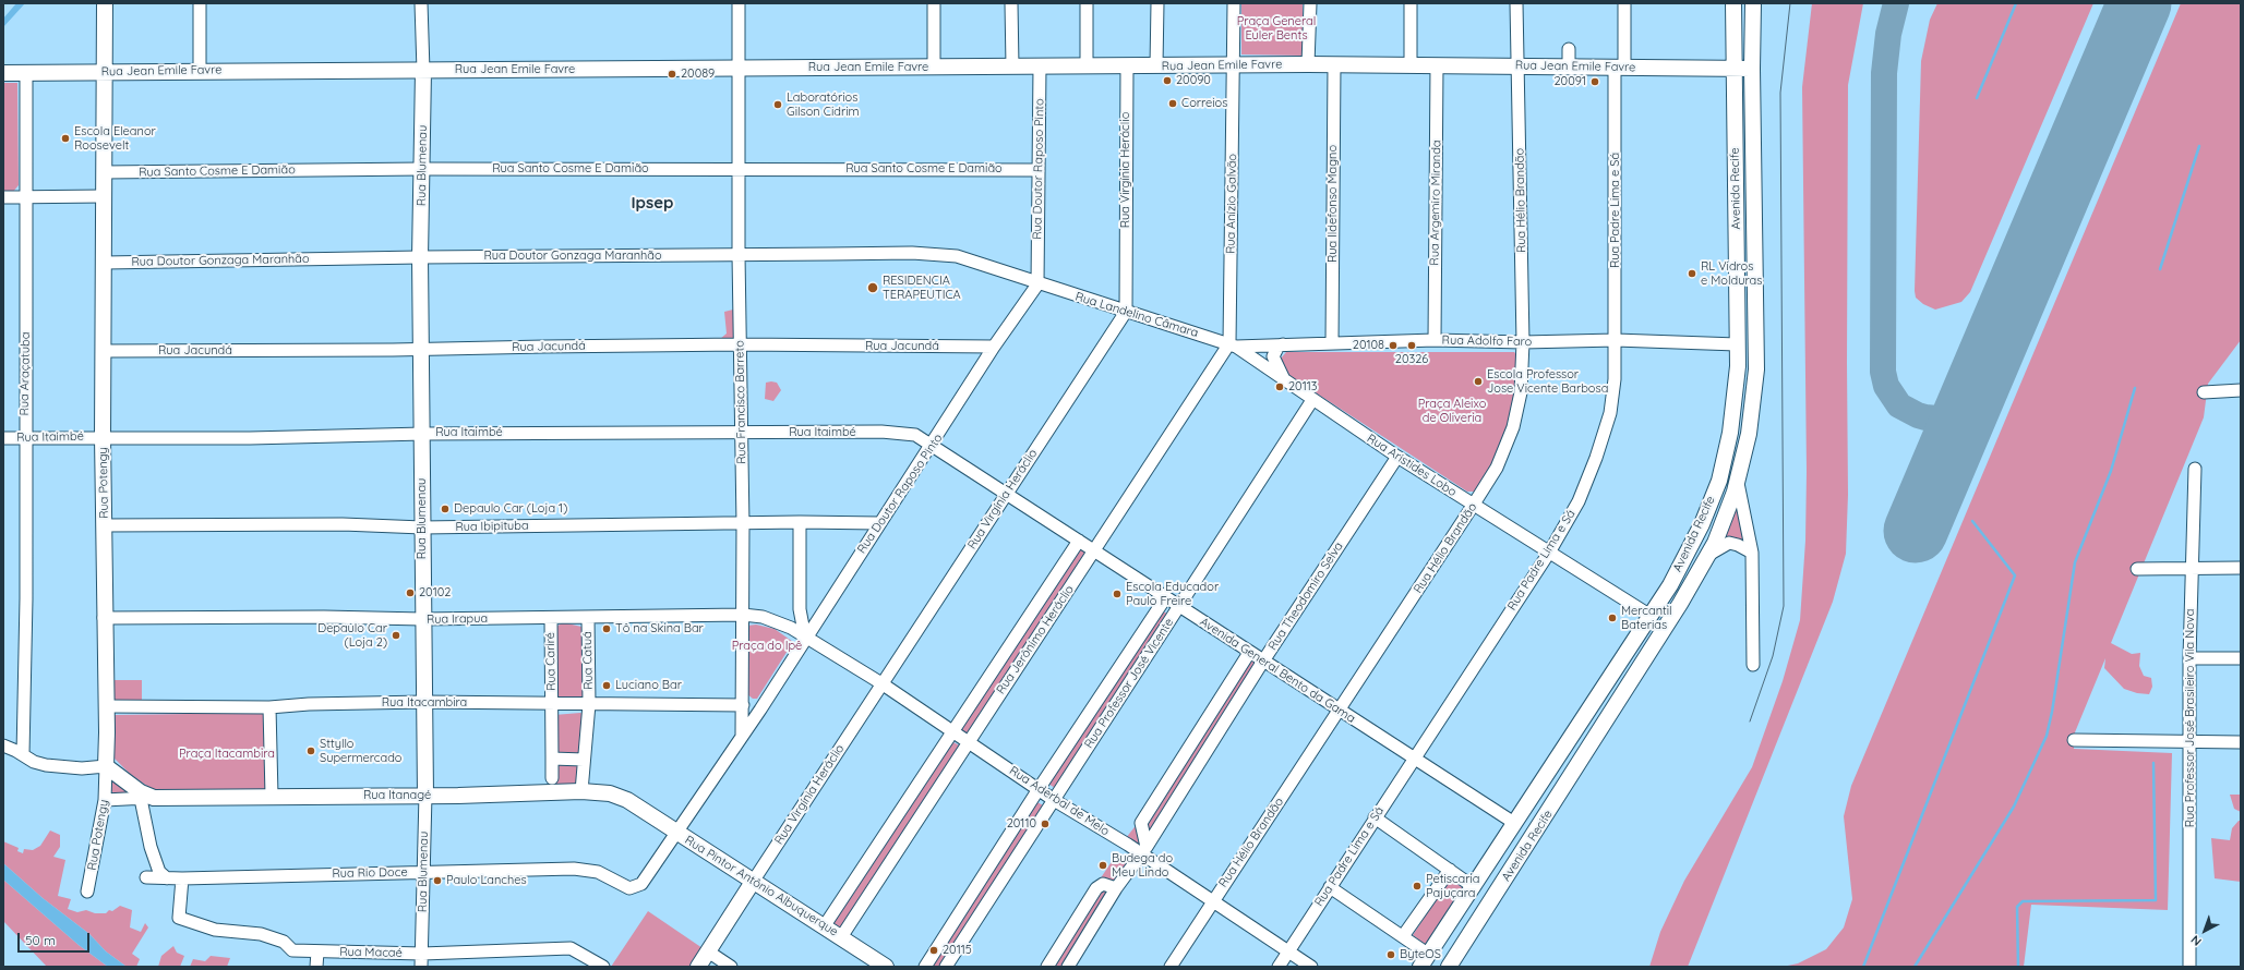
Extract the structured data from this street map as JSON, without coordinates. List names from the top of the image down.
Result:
{
  "streets": {
    "main road": [
      "Rua Jean Emile Favre",
      "Rua Blumenau",
      "Rua Virgínia Heráclio",
      "Avenida Recife",
      "Rua Potengy",
      "Rua Itanagé",
      "Rua Pintor Antônio Albuquerque"
    ],
    "street": [
      "Rua Santo Cosme E Damião",
      "Rua Doutor Raposo Pinto",
      "Rua Hélio Brandão",
      "Rua Argemiro Miranda",
      "Rua Anízio Galvão",
      "Rua Ildefonso Magno",
      "Rua Padre Lima e Sá",
      "Rua Doutor Gonzaga Maranhão",
      "Rua Landelino Câmara",
      "Rua Adolfo Faro",
      "Rua Jacundá",
      "Rua Araçatuba",
      "Rua Francisco Barreto",
      "Rua Itaimbé",
      "Rua Aristides Lobo",
      "Rua Ibipituba",
      "Rua Theodomiro Selva",
      "Rua Irapua",
      "Rua Jerônimo Heráclio",
      "Rua Catuá",
      "Rua Cariré",
      "Avenida General Bento da Gama",
      "Rua Professor José Vicente",
      "Rua Itacambira",
      "Rua Professor José Brasileiro Vila Nova",
      "Rua Aderbal de Melo",
      "Rua Rio Doce",
      "Rua Macaé"
    ]
  },
  "crossings": [
    ["Rua Jean Emile Favre", "Rua Blumenau"],
    ["Rua Jean Emile Favre", "Rua Doutor Raposo Pinto"],
    ["Rua Jean Emile Favre", "Rua Virgínia Heráclio"],
    ["Rua Jean Emile Favre", "Avenida Recife"],
    ["Rua Jean Emile Favre", "Rua Hélio Brandão"],
    ["Rua Jean Emile Favre", "Rua Argemiro Miranda"],
    ["Rua Jean Emile Favre", "Rua Anízio Galvão"],
    ["Rua Jean Emile Favre", "Rua Ildefonso Magno"],
    ["Rua Jean Emile Favre", "Rua Padre Lima e Sá"],
    ["Rua Jean Emile Favre", "Rua Araçatuba"],
    ["Rua Jean Emile Favre", "Rua Francisco Barreto"],
    ["Rua Jean Emile Favre", "Rua Potengy"],
    ["Rua Blumenau", "Rua Santo Cosme E Damião"],
    ["Rua Blumenau", "Rua Doutor Gonzaga Maranhão"],
    ["Rua Blumenau", "Rua Jacundá"],
    ["Rua Blumenau", "Rua Itaimbé"],
    ["Rua Blumenau", "Rua Ibipituba"],
    ["Rua Blumenau", "Rua Irapua"],
    ["Rua Blumenau", "Rua Itacambira"],
    ["Rua Blumenau", "Rua Itanagé"],
    ["Rua Blumenau", "Rua Rio Doce"],
    ["Rua Blumenau", "Rua Macaé"],
    ["Rua Santo Cosme E Damião", "Rua Doutor Raposo Pinto"],
    ["Rua Santo Cosme E Damião", "Rua Francisco Barreto"],
    ["Rua Santo Cosme E Damião", "Rua Potengy"],
    ["Rua Doutor Raposo Pinto", "Rua Doutor Gonzaga Maranhão"],
    ["Rua Doutor Raposo Pinto", "Rua Landelino Câmara"],
    ["Rua Doutor Raposo Pinto", "Rua Jacundá"],
    ["Rua Doutor Raposo Pinto", "Rua Francisco Barreto"],
    ["Rua Doutor Raposo Pinto", "Rua Itaimbé"],
    ["Rua Doutor Raposo Pinto", "Rua Ibipituba"],
    ["Rua Doutor Raposo Pinto", "Rua Irapua"],
    ["Rua Doutor Raposo Pinto", "Avenida General Bento da Gama"],
    ["Rua Doutor Raposo Pinto", "Rua Aderbal de Melo"],
    ["Rua Doutor Raposo Pinto", "Rua Rio Doce"],
    ["Rua Doutor Raposo Pinto", "Rua Pintor Antônio Albuquerque"],
    ["Rua Virgínia Heráclio", "Rua Landelino Câmara"],
    ["Rua Virgínia Heráclio", "Avenida General Bento da Gama"],
    ["Rua Virgínia Heráclio", "Rua Aderbal de Melo"],
    ["Rua Virgínia Heráclio", "Rua Pintor Antônio Albuquerque"],
    ["Avenida Recife", "Rua Adolfo Faro"],
    ["Avenida Recife", "Rua Aristides Lobo"],
    ["Avenida Recife", "Avenida General Bento da Gama"],
    ["Rua Hélio Brandão", "Rua Adolfo Faro"],
    ["Rua Hélio Brandão", "Rua Aristides Lobo"],
    ["Rua Hélio Brandão", "Avenida General Bento da Gama"],
    ["Rua Hélio Brandão", "Rua Aderbal de Melo"],
    ["Rua Argemiro Miranda", "Rua Adolfo Faro"],
    ["Rua Anízio Galvão", "Rua Landelino Câmara"],
    ["Rua Anízio Galvão", "Rua Adolfo Faro"],
    ["Rua Anízio Galvão", "Rua Aristides Lobo"],
    ["Rua Anízio Galvão", "Rua Jerônimo Heráclio"],
    ["Rua Ildefonso Magno", "Rua Adolfo Faro"],
    ["Rua Padre Lima e Sá", "Rua Adolfo Faro"],
    ["Rua Padre Lima e Sá", "Rua Aristides Lobo"],
    ["Rua Padre Lima e Sá", "Avenida General Bento da Gama"],
    ["Rua Padre Lima e Sá", "Rua Aderbal de Melo"],
    ["Rua Doutor Gonzaga Maranhão", "Rua Landelino Câmara"],
    ["Rua Doutor Gonzaga Maranhão", "Rua Francisco Barreto"],
    ["Rua Doutor Gonzaga Maranhão", "Rua Potengy"],
    ["Rua Landelino Câmara", "Rua Adolfo Faro"],
    ["Rua Landelino Câmara", "Rua Aristides Lobo"],
    ["Rua Landelino Câmara", "Rua Jerônimo Heráclio"],
    ["Rua Adolfo Faro", "Rua Aristides Lobo"],
    ["Rua Adolfo Faro", "Rua Jerônimo Heráclio"],
    ["Rua Jacundá", "Rua Francisco Barreto"],
    ["Rua Jacundá", "Rua Potengy"],
    ["Rua Araçatuba", "Rua Itaimbé"],
    ["Rua Francisco Barreto", "Rua Itaimbé"],
    ["Rua Francisco Barreto", "Rua Ibipituba"],
    ["Rua Francisco Barreto", "Rua Irapua"],
    ["Rua Francisco Barreto", "Rua Itacambira"],
    ["Rua Itaimbé", "Rua Potengy"],
    ["Rua Itaimbé", "Avenida General Bento da Gama"],
    ["Rua Aristides Lobo", "Rua Theodomiro Selva"],
    ["Rua Aristides Lobo", "Rua Jerônimo Heráclio"],
    ["Rua Aristides Lobo", "Rua Professor José Vicente"],
    ["Rua Potengy", "Rua Ibipituba"],
    ["Rua Potengy", "Rua Irapua"],
    ["Rua Potengy", "Rua Itacambira"],
    ["Rua Potengy", "Rua Itanagé"],
    ["Rua Theodomiro Selva", "Avenida General Bento da Gama"],
    ["Rua Theodomiro Selva", "Rua Aderbal de Melo"],
    ["Rua Irapua", "Rua Catuá"],
    ["Rua Irapua", "Rua Cariré"],
    ["Rua Irapua", "Rua Aderbal de Melo"],
    ["Rua Jerônimo Heráclio", "Avenida General Bento da Gama"],
    ["Rua Jerônimo Heráclio", "Rua Aderbal de Melo"],
    ["Rua Jerônimo Heráclio", "Rua Pintor Antônio Albuquerque"],
    ["Rua Catuá", "Rua Itacambira"],
    ["Rua Catuá", "Rua Itanagé"],
    ["Rua Cariré", "Rua Itacambira"],
    ["Avenida General Bento da Gama", "Rua Professor José Vicente"],
    ["Rua Professor José Vicente", "Rua Aderbal de Melo"],
    ["Rua Itanagé", "Rua Pintor Antônio Albuquerque"],
    ["Rua Rio Doce", "Rua Macaé"]
  ],
  "districts": ["Ipsep"],
  "parks": [
    "Praça General Euler Bents",
    "Praça Aleixo de Oliveria",
    "Praça do Ipê",
    "Praça Itacambira"
  ],
  "places": [
    "20089",
    "20090",
    "20091",
    "Correios",
    "Laboratórios Gilson Cidrim",
    "Escola Eleanor Roosevelt",
    "RL Vidros e Molduras",
    "RESIDENCIA TERAPEUTICA",
    "20108",
    "20326",
    "Escola Professor Jose Vicente Barbosa",
    "20113",
    "Depaulo Car (Loja 1)",
    "20102",
    "Escola Educador Paulo Freire",
    "Mercantil Baterias",
    "Tô na Skina Bar",
    "Depaulo Car (Loja 2)",
    "Luciano Bar",
    "Sttyllo Supermercado",
    "20110",
    "Budega do Meu Lindo",
    "Paulo Lanches",
    "Petiscaria Pajuçara",
    "20115",
    "ByteOS"
  ],
  "scale_bar": "50 m",
  "north": "bottom left"
}
